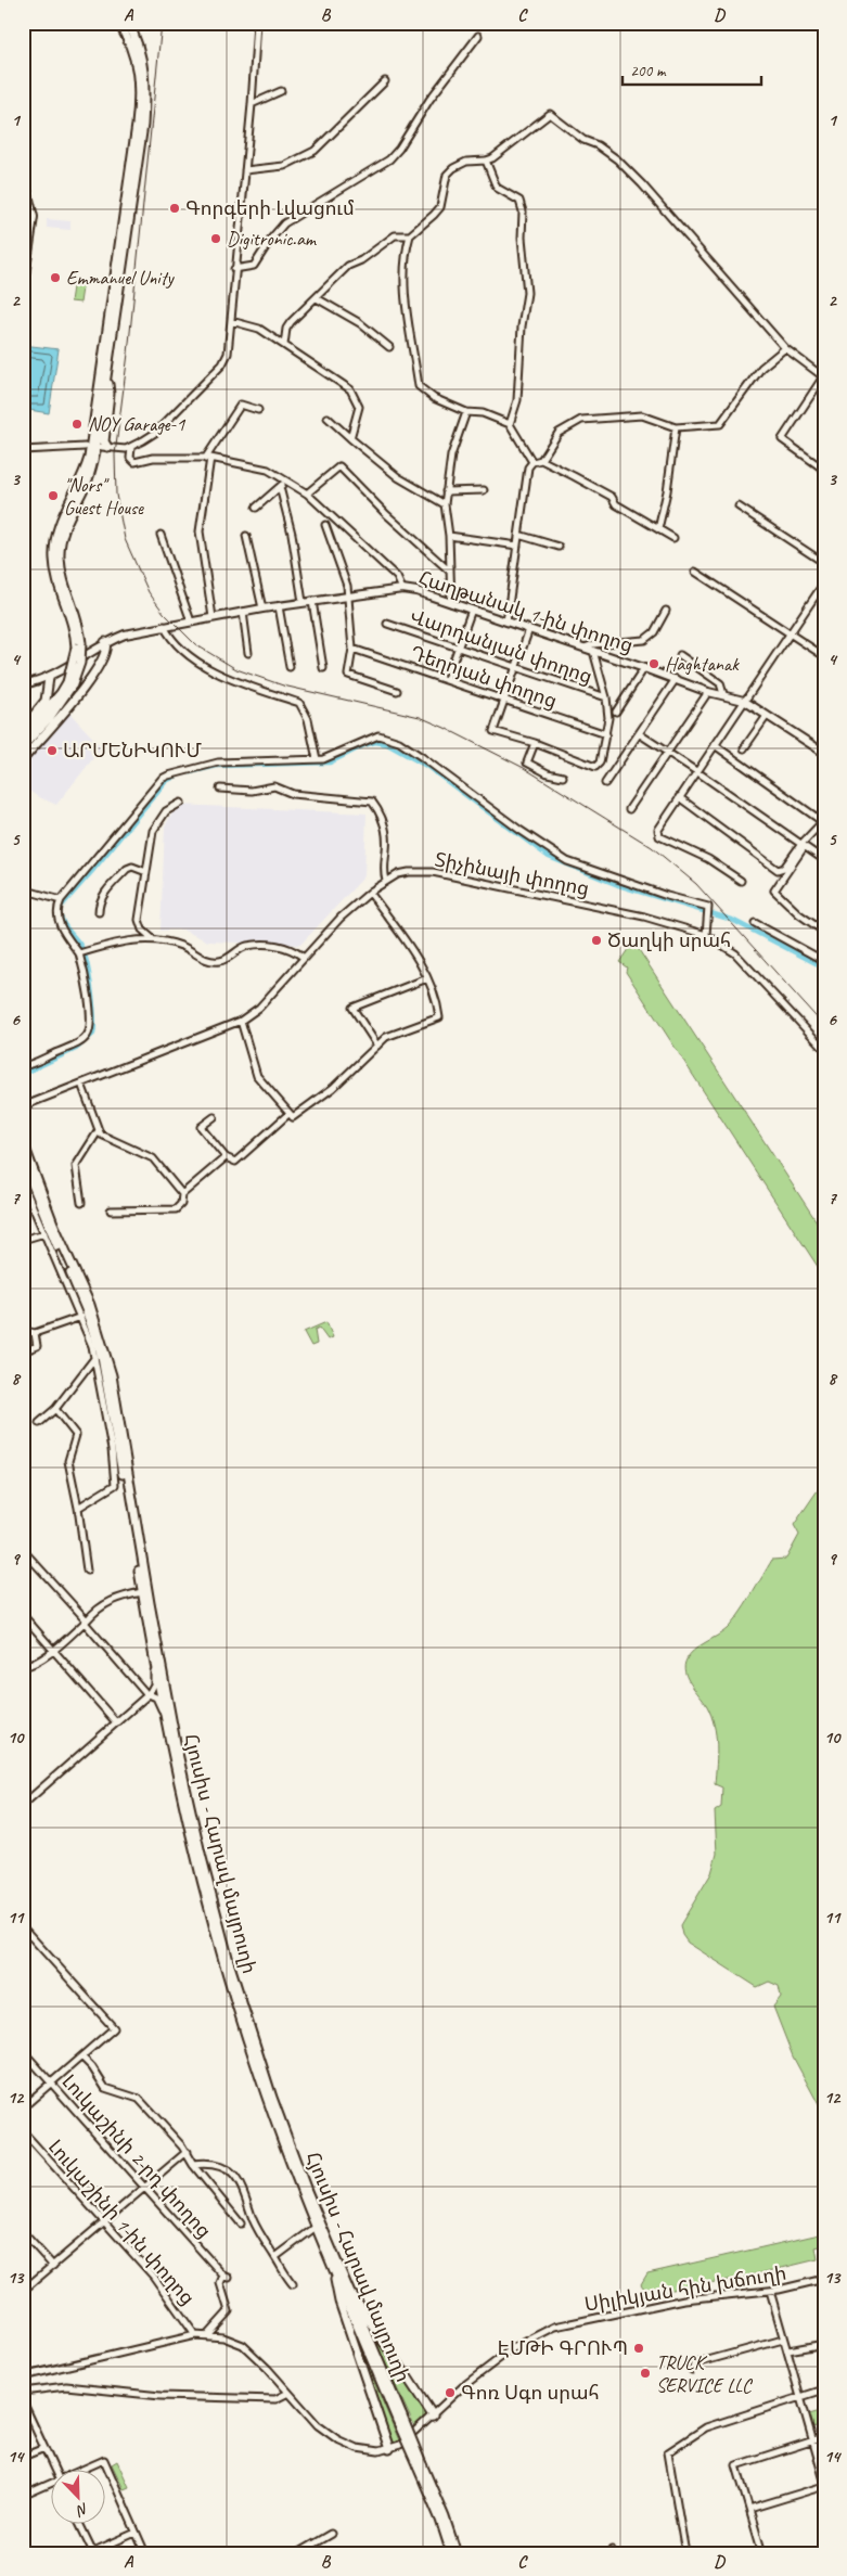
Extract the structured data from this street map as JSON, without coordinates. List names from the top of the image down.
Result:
{
  "streets": {
    "highway": ["Հյուսիս - Հարավ մայրուղի"],
    "main road": ["Հաղթանակ 1-ին փողոց"],
    "street": [
      "Վարդանյան փողոց",
      "Դեղոյան փողոց",
      "Տիչինայի փողոց",
      "Լուկաշինի 2-րդ փողոց",
      "Լուկաշինի 1-ին փողոց",
      "Սիլիկյան հին խճուղի"
    ]
  },
  "places": [
    "Գորգերի Լվացում",
    "Digitronic.am",
    "Emmanuel Unity",
    "NOY Garage-1",
    "\"Nors\" Guest House",
    "Haghtanak",
    "ԱՐՄԵՆԻԿՈՒՄ",
    "Ծաղկի սրահ",
    "ԷՄԹԻ ԳՐՈՒՊ",
    "TRUCK SERVICE LLC",
    "Գոռ Սգո սրահ"
  ],
  "scale_bar": "200 m",
  "north": "bottom right",
  "grid": {
    "columns": [
      "A",
      "B",
      "C",
      "D"
    ],
    "rows": [
      "1",
      "2",
      "3",
      "4",
      "5",
      "6",
      "7",
      "8",
      "9",
      "10",
      "11",
      "12",
      "13",
      "14"
    ]
  }
}
